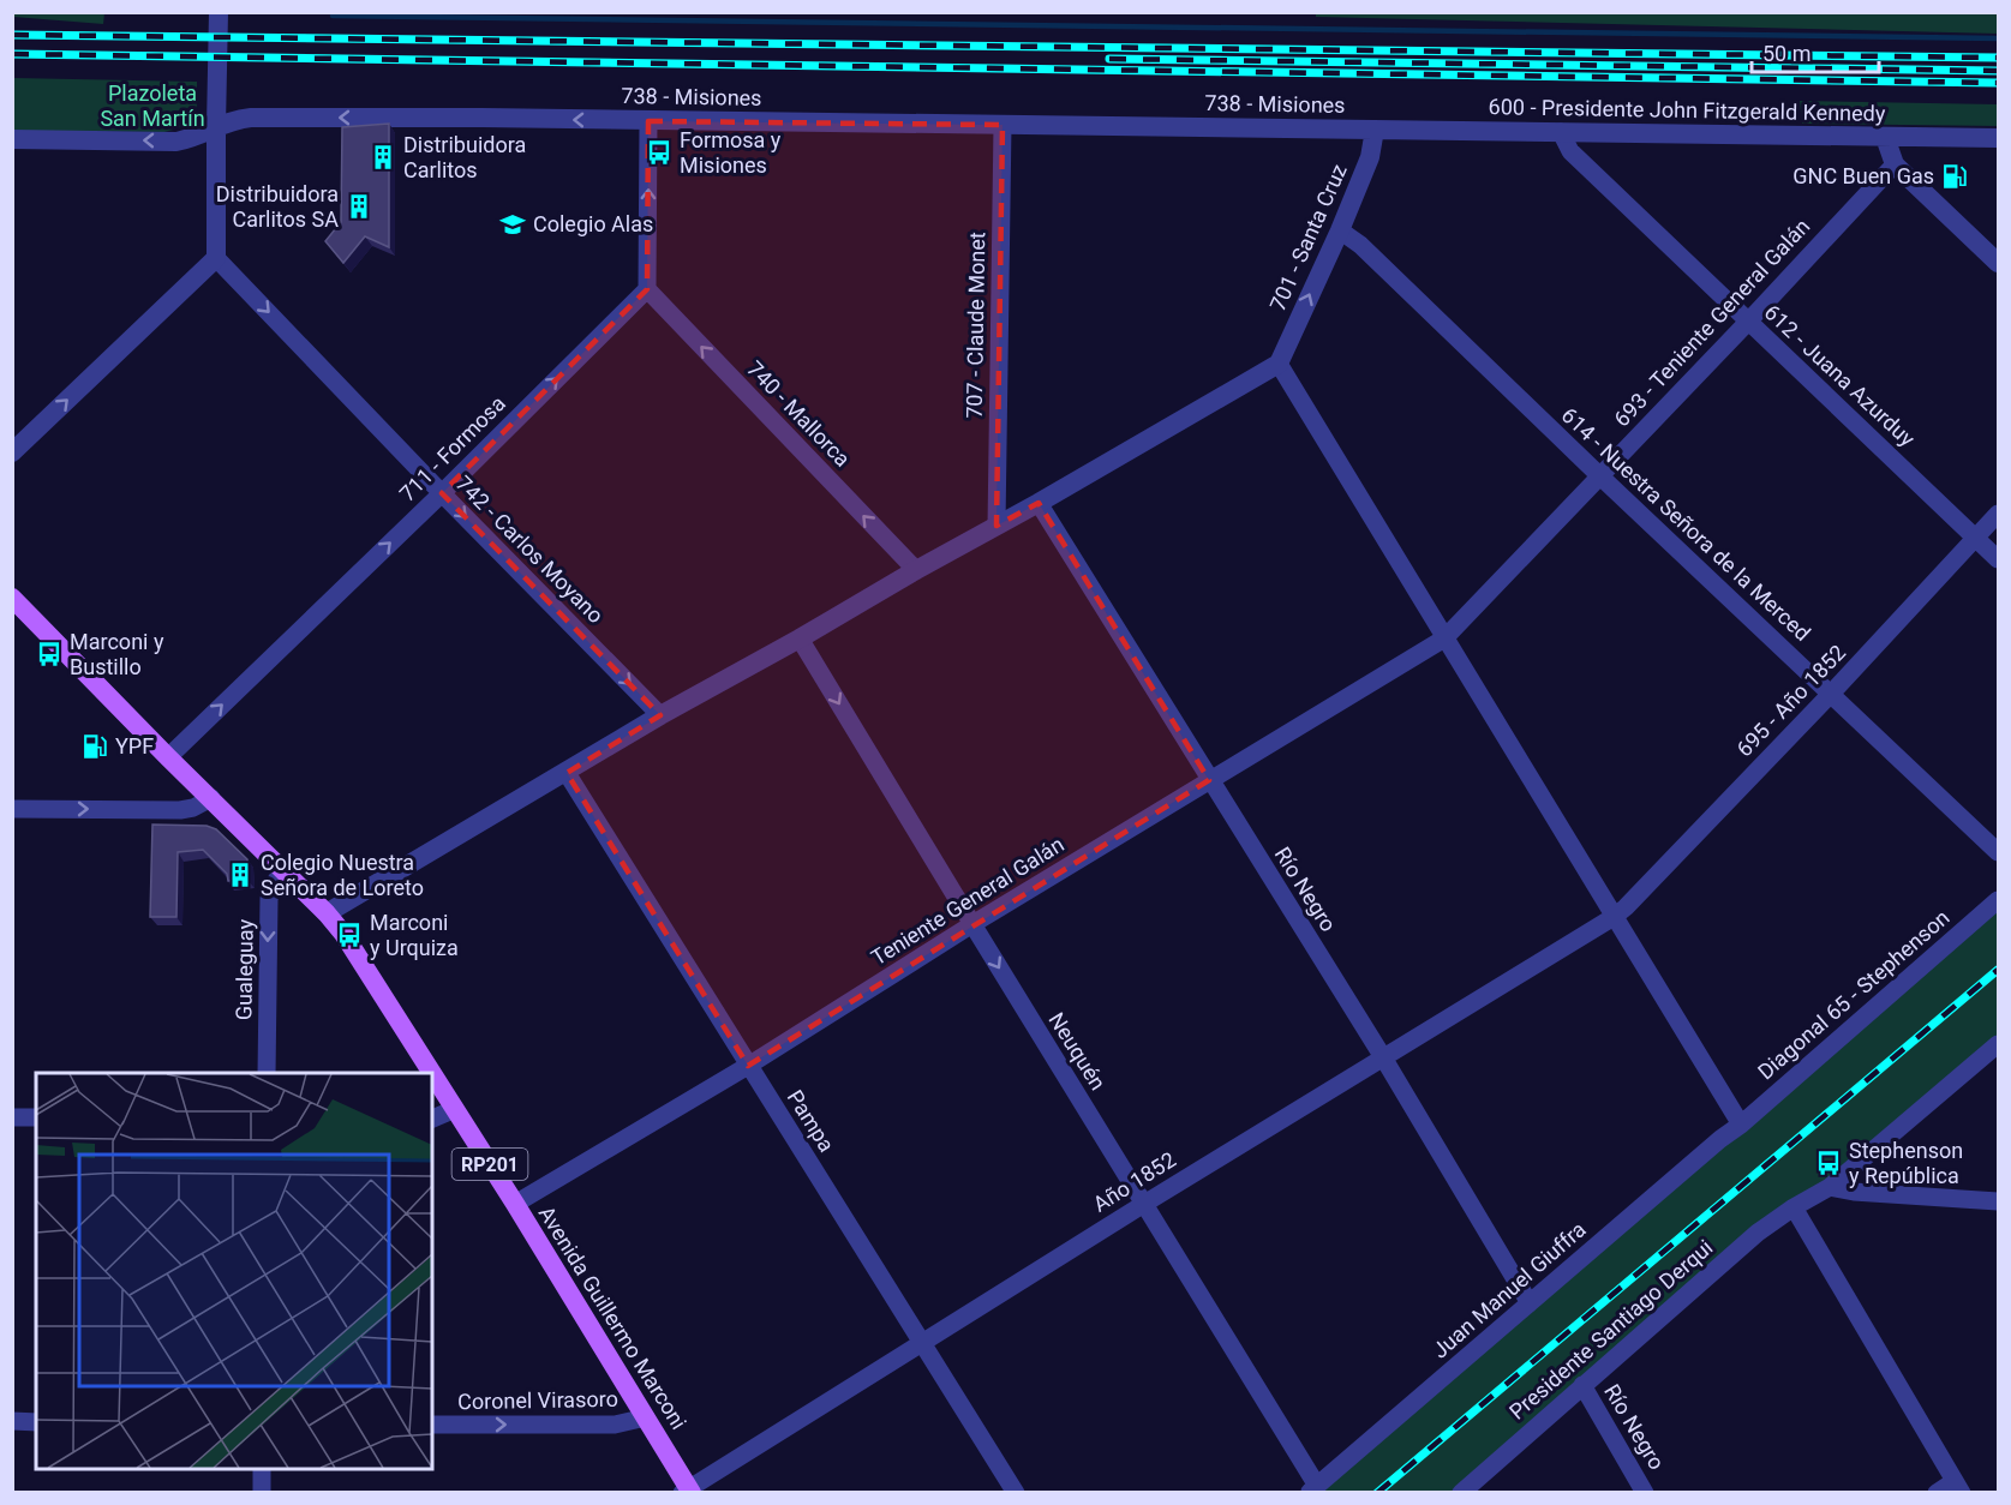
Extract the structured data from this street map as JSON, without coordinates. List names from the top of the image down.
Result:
{
  "streets": {
    "main road": ["RP201", "Avenida Guillermo Marconi"],
    "street": [
      "738 - Misiones",
      "600 - Presidente John Fitzgerald Kennedy",
      "701 - Santa Cruz",
      "693 - Teniente General Galán",
      "707 - Claude Monet",
      "612 - Juana Azurduy",
      "740 - Mallorca",
      "711 - Formosa",
      "614 - Nuestra Señora de la Merced",
      "742 - Carlos Moyano",
      "695 - Año 1852",
      "Río Negro",
      "Teniente General Galán",
      "Gualeguay",
      "Diagonal 65 - Stephenson",
      "Neuquén",
      "Pampa",
      "Año 1852",
      "Juan Manuel Giuffra",
      "Presidente Santiago Derqui",
      "Coronel Virasoro"
    ]
  },
  "crossings": [
    ["738 - Misiones", "600 - Presidente John Fitzgerald Kennedy"],
    ["738 - Misiones", "701 - Santa Cruz"],
    ["738 - Misiones", "707 - Claude Monet"],
    ["600 - Presidente John Fitzgerald Kennedy", "701 - Santa Cruz"],
    ["600 - Presidente John Fitzgerald Kennedy", "612 - Juana Azurduy"],
    ["701 - Santa Cruz", "614 - Nuestra Señora de la Merced"],
    ["693 - Teniente General Galán", "612 - Juana Azurduy"],
    ["693 - Teniente General Galán", "614 - Nuestra Señora de la Merced"],
    ["693 - Teniente General Galán", "Teniente General Galán"],
    ["612 - Juana Azurduy", "695 - Año 1852"],
    ["740 - Mallorca", "711 - Formosa"],
    ["711 - Formosa", "742 - Carlos Moyano"],
    ["711 - Formosa", "RP201"],
    ["614 - Nuestra Señora de la Merced", "695 - Año 1852"],
    ["695 - Año 1852", "Año 1852"],
    ["Río Negro", "Teniente General Galán"],
    ["Río Negro", "Año 1852"],
    ["Río Negro", "Juan Manuel Giuffra"],
    ["Río Negro", "Presidente Santiago Derqui"],
    ["Teniente General Galán", "Neuquén"],
    ["Teniente General Galán", "Pampa"],
    ["Teniente General Galán", "Avenida Guillermo Marconi"],
    ["Gualeguay", "RP201"],
    ["Diagonal 65 - Stephenson", "Juan Manuel Giuffra"],
    ["Neuquén", "Año 1852"],
    ["Neuquén", "Juan Manuel Giuffra"],
    ["Pampa", "Año 1852"],
    ["RP201", "Avenida Guillermo Marconi"],
    ["Año 1852", "Avenida Guillermo Marconi"],
    ["Avenida Guillermo Marconi", "Coronel Virasoro"]
  ],
  "one_way": [
    "738 - Misiones",
    "701 - Santa Cruz",
    "740 - Mallorca",
    "711 - Formosa",
    "742 - Carlos Moyano",
    "Gualeguay",
    "Neuquén",
    "Coronel Virasoro"
  ],
  "parks": ["Plazoleta San Martín"],
  "places": {
    "bus stop": [
      "Formosa y Misiones",
      "Marconi y Bustillo",
      "Marconi y Urquiza",
      "Stephenson y República"
    ],
    "building": ["Distribuidora Carlitos", "Distribuidora Carlitos SA", "Colegio Nuestra Señora de Loreto"],
    "fuel station": ["GNC Buen Gas", "YPF"],
    "school or university": ["Colegio Alas"]
  },
  "scale_bar": "50 m"
}
